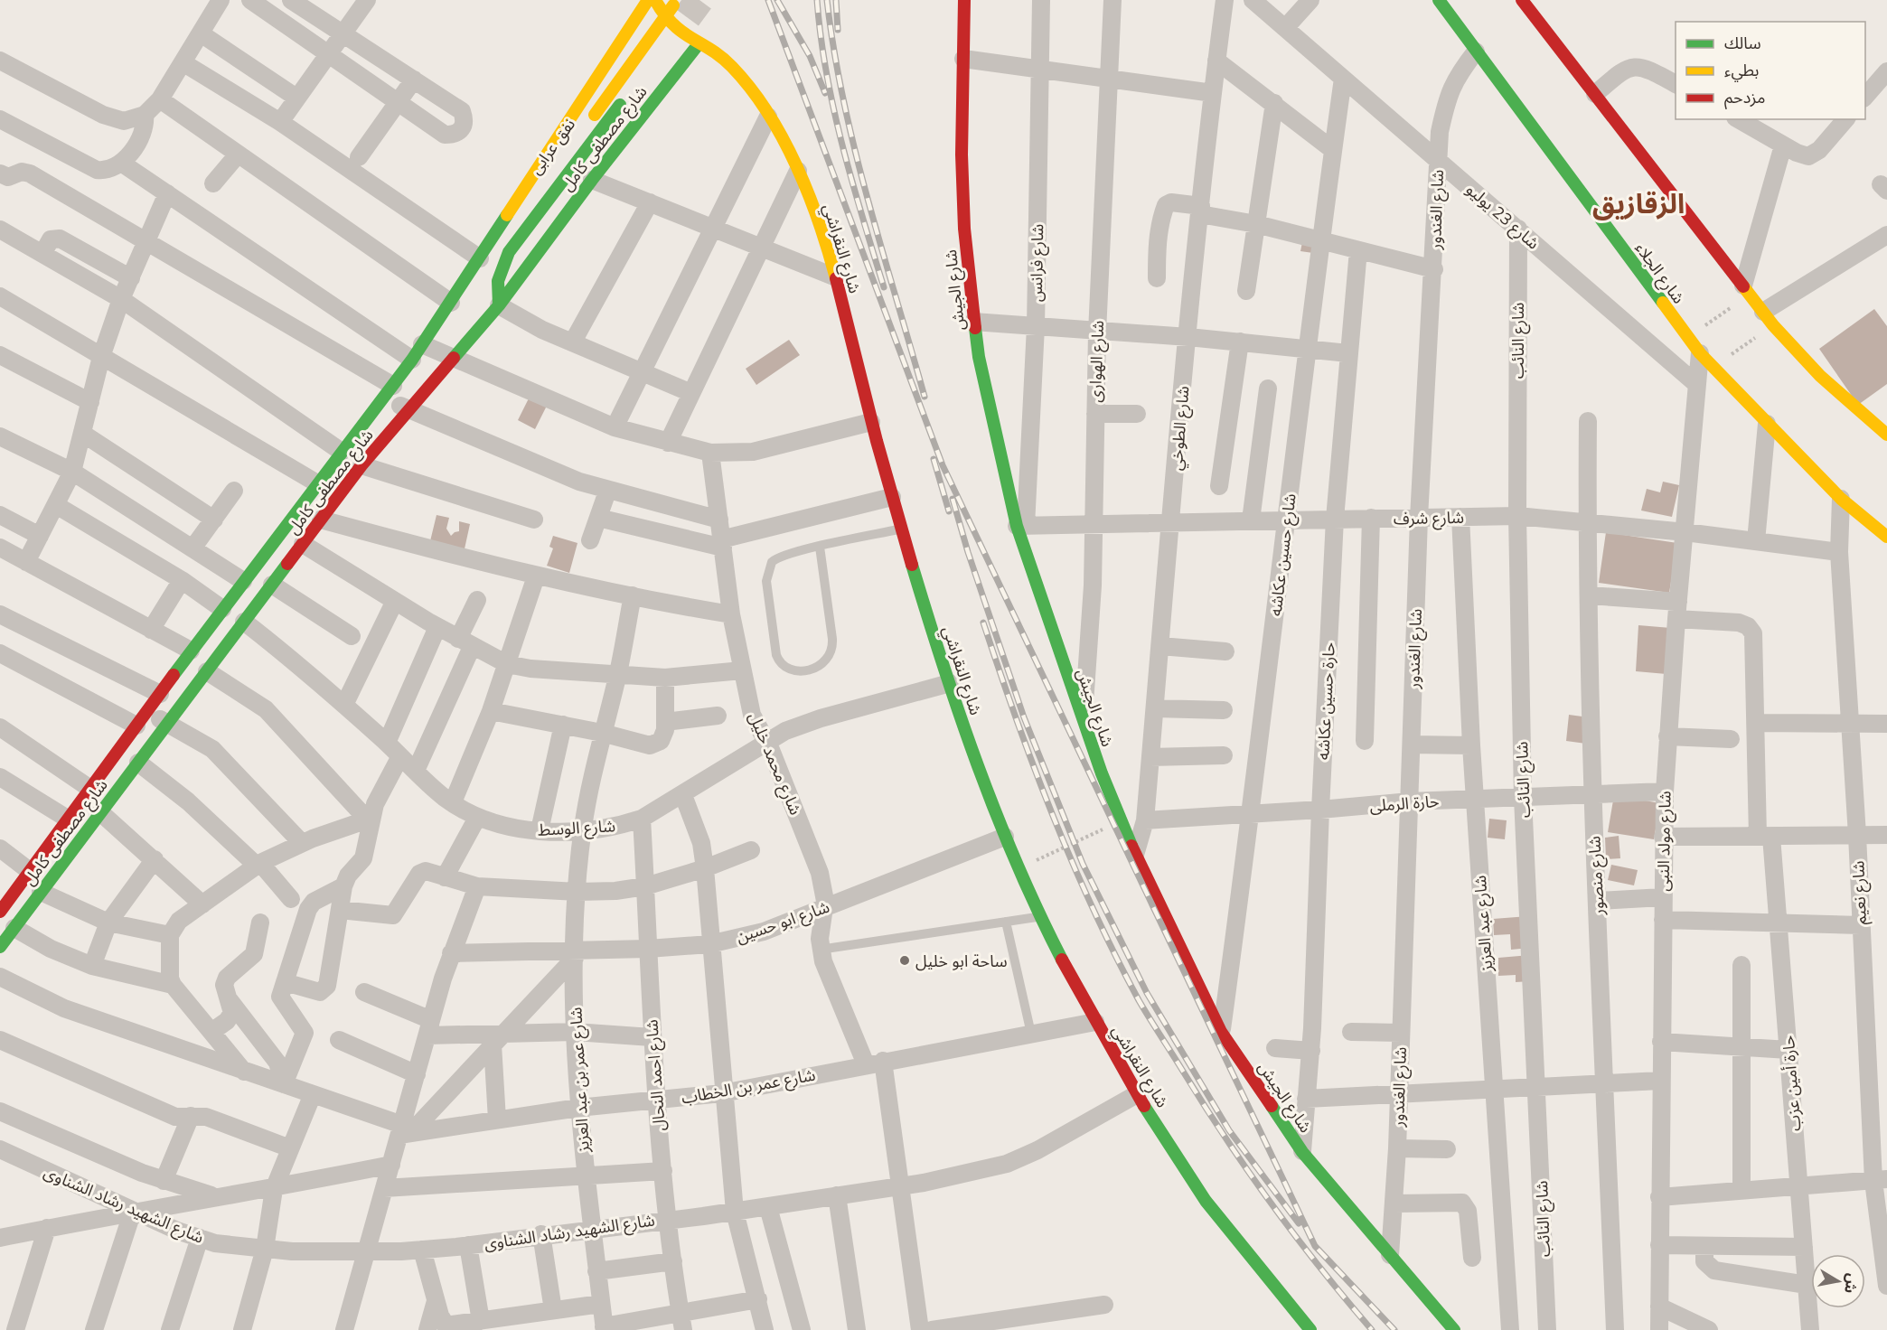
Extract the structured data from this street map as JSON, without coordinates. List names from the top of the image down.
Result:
{
  "streets": {
    "main road": [
      "شارع مصطفى كامل",
      "نفق عرابى",
      "شارع النقراشي",
      "شارع الجلاء",
      "شارع الجيش"
    ],
    "street": [
      "شارع الغندور",
      "شارع 23 يوليو",
      "شارع فرانس",
      "شارع النائب",
      "شارع الهوارى",
      "شارع الطوخي",
      "شارع شرف",
      "شارع حسين عكاشه",
      "حارة حسين عكاشه",
      "شارع محمد خليل",
      "حارة الرملى",
      "شارع الوسط",
      "شارع مولد النبى",
      "شارع منصور",
      "شارع نعيم",
      "شارع ابو حسين",
      "شارع عبد العزيز",
      "شارع احمد النحال",
      "شارع عمر بن عبد العزيز",
      "حارة أمين عزب",
      "شارع عمر بن الخطاب",
      "شارع الشهيد رشاد الشناوى"
    ]
  },
  "crossings": [
    ["شارع مصطفى كامل", "نفق عرابى"],
    ["شارع مصطفى كامل", "شارع النقراشي"],
    ["شارع مصطفى كامل", "شارع الوسط"],
    ["نفق عرابى", "شارع النقراشي"],
    ["شارع الغندور", "شارع 23 يوليو"],
    ["شارع الغندور", "شارع الجلاء"],
    ["شارع الغندور", "شارع الجيش"],
    ["شارع الغندور", "شارع شرف"],
    ["شارع الغندور", "حارة الرملى"],
    ["شارع 23 يوليو", "شارع النائب"],
    ["شارع 23 يوليو", "شارع حسين عكاشه"],
    ["شارع 23 يوليو", "شارع مولد النبى"],
    ["شارع النقراشي", "شارع الوسط"],
    ["شارع النقراشي", "شارع ابو حسين"],
    ["شارع النقراشي", "شارع عمر بن الخطاب"],
    ["شارع النقراشي", "شارع الشهيد رشاد الشناوى"],
    ["شارع فرانس", "شارع الجيش"],
    ["شارع فرانس", "شارع شرف"],
    ["شارع الجلاء", "شارع مولد النبى"],
    ["شارع الجلاء", "شارع نعيم"],
    ["شارع الجيش", "شارع الهوارى"],
    ["شارع الجيش", "شارع الطوخي"],
    ["شارع الجيش", "شارع شرف"],
    ["شارع الجيش", "شارع حسين عكاشه"],
    ["شارع الجيش", "حارة حسين عكاشه"],
    ["شارع النائب", "شارع شرف"],
    ["شارع النائب", "حارة الرملى"],
    ["شارع الهوارى", "شارع شرف"],
    ["شارع الطوخي", "شارع شرف"],
    ["شارع الطوخي", "حارة الرملى"],
    ["شارع شرف", "شارع حسين عكاشه"],
    ["شارع شرف", "حارة حسين عكاشه"],
    ["شارع شرف", "شارع مولد النبى"],
    ["شارع شرف", "شارع منصور"],
    ["شارع شرف", "شارع نعيم"],
    ["شارع شرف", "شارع عبد العزيز"],
    ["شارع حسين عكاشه", "حارة الرملى"],
    ["حارة حسين عكاشه", "حارة الرملى"],
    ["شارع محمد خليل", "شارع الوسط"],
    ["شارع محمد خليل", "شارع ابو حسين"],
    ["شارع محمد خليل", "شارع عمر بن الخطاب"],
    ["شارع محمد خليل", "شارع الشهيد رشاد الشناوى"],
    ["حارة الرملى", "شارع مولد النبى"],
    ["حارة الرملى", "شارع منصور"],
    ["حارة الرملى", "شارع عبد العزيز"],
    ["شارع الوسط", "شارع احمد النحال"],
    ["شارع الوسط", "شارع عمر بن عبد العزيز"],
    ["شارع مولد النبى", "حارة أمين عزب"],
    ["شارع منصور", "حارة أمين عزب"],
    ["شارع ابو حسين", "شارع احمد النحال"],
    ["شارع ابو حسين", "شارع عمر بن عبد العزيز"],
    ["شارع احمد النحال", "شارع عمر بن الخطاب"],
    ["شارع احمد النحال", "شارع الشهيد رشاد الشناوى"],
    ["شارع عمر بن عبد العزيز", "شارع عمر بن الخطاب"],
    ["شارع عمر بن عبد العزيز", "شارع الشهيد رشاد الشناوى"]
  ],
  "districts": ["الزقازيق"],
  "places": ["ساحة ابو خليل"],
  "legend": ["سالك", "بطيء", "مزدحم"],
  "north": "right"
}
